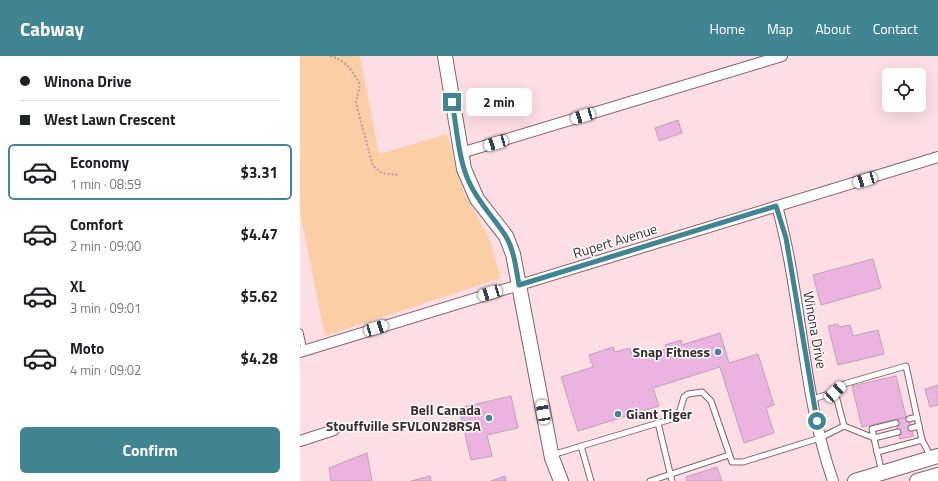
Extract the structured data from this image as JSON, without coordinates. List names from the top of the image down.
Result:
{
  "streets": {
    "street": ["Rupert Avenue", "Winona Drive"]
  },
  "crossings": [
    ["Rupert Avenue", "Winona Drive"]
  ],
  "places": ["Snap Fitness", "Giant Tiger", "Bell Canada Stouffville SFVLON28RSA"],
  "page": {
    "header": "Cabway",
    "nav": [
      "Home",
      "Map",
      "About",
      "Contact"
    ],
    "banner": ["Winona Drive", "West Lawn Crescent"],
    "bubble": "2 min",
    "list": [
      {
        "name": "Economy",
        "note": "1 min · 08:59",
        "value": "$3.31"
      },
      {
        "name": "Comfort",
        "note": "2 min · 09:00",
        "value": "$4.47"
      },
      {
        "name": "XL",
        "note": "3 min · 09:01",
        "value": "$5.62"
      },
      {
        "name": "Moto",
        "note": "4 min · 09:02",
        "value": "$4.28"
      }
    ],
    "buttons": "Confirm"
  }
}
